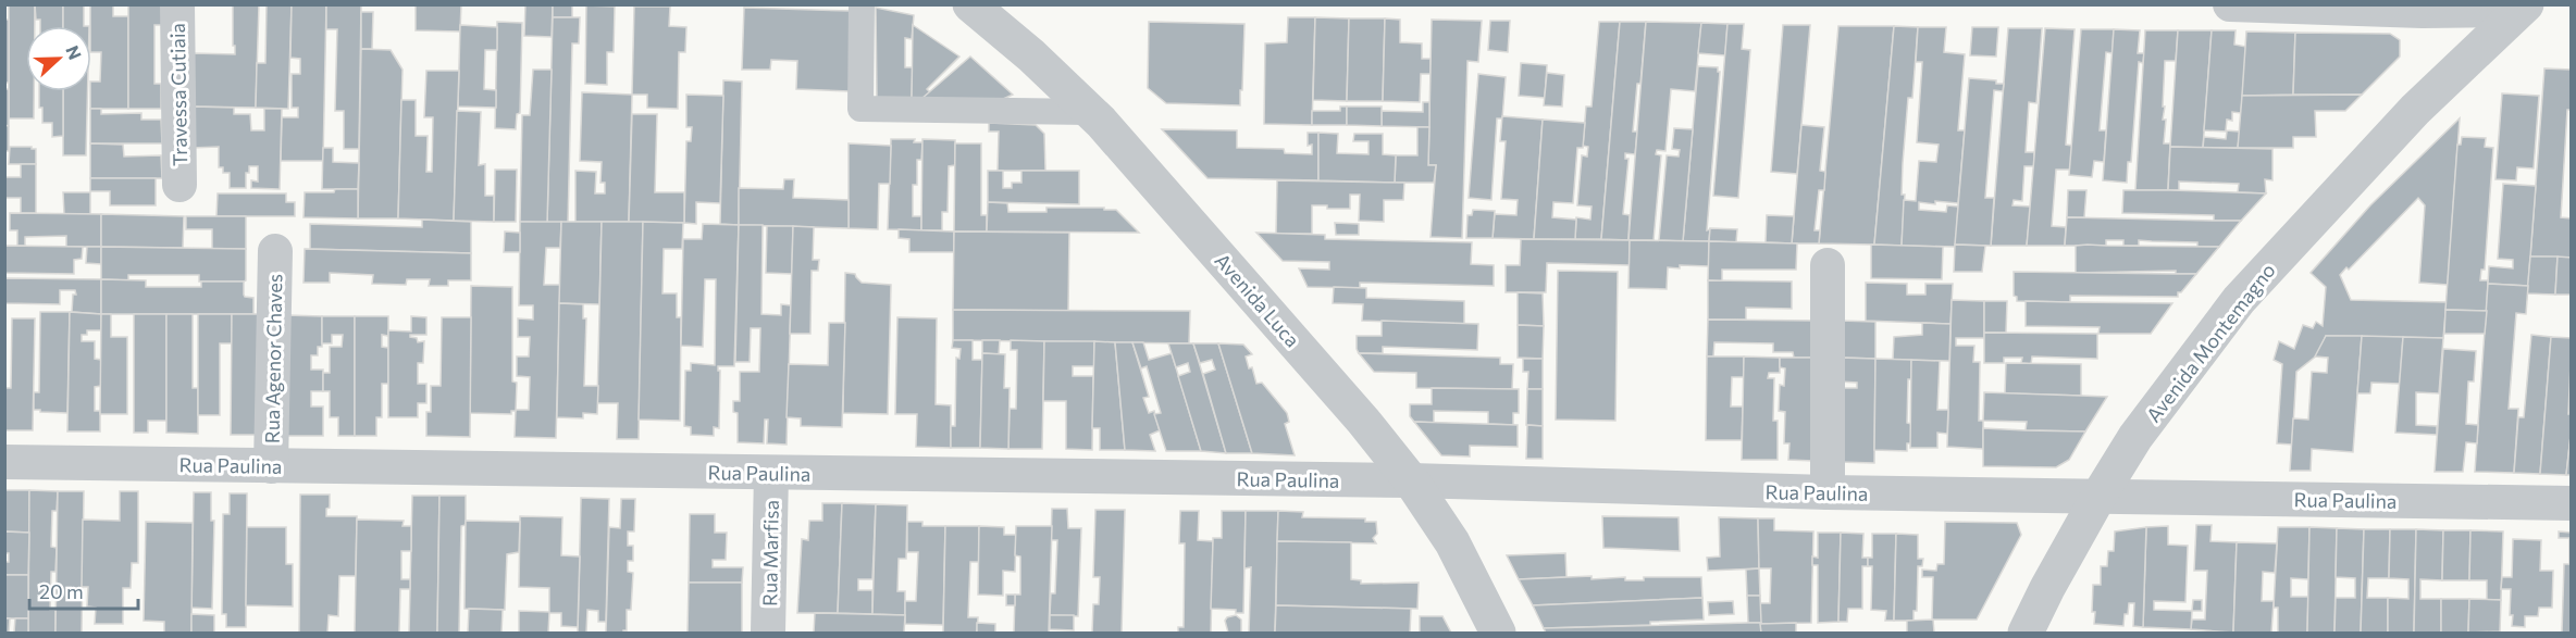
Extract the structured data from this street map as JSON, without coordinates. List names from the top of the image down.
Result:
{
  "streets": {
    "street": [
      "Travessa Cutiaia",
      "Avenida Luca",
      "Avenida Montemagno",
      "Rua Agenor Chaves",
      "Rua Paulina",
      "Rua Marfisa"
    ]
  },
  "crossings": [
    ["Avenida Luca", "Rua Paulina"],
    ["Avenida Montemagno", "Rua Paulina"],
    ["Rua Agenor Chaves", "Rua Paulina"],
    ["Rua Paulina", "Rua Marfisa"]
  ],
  "scale_bar": "20 m",
  "north": "right"
}
